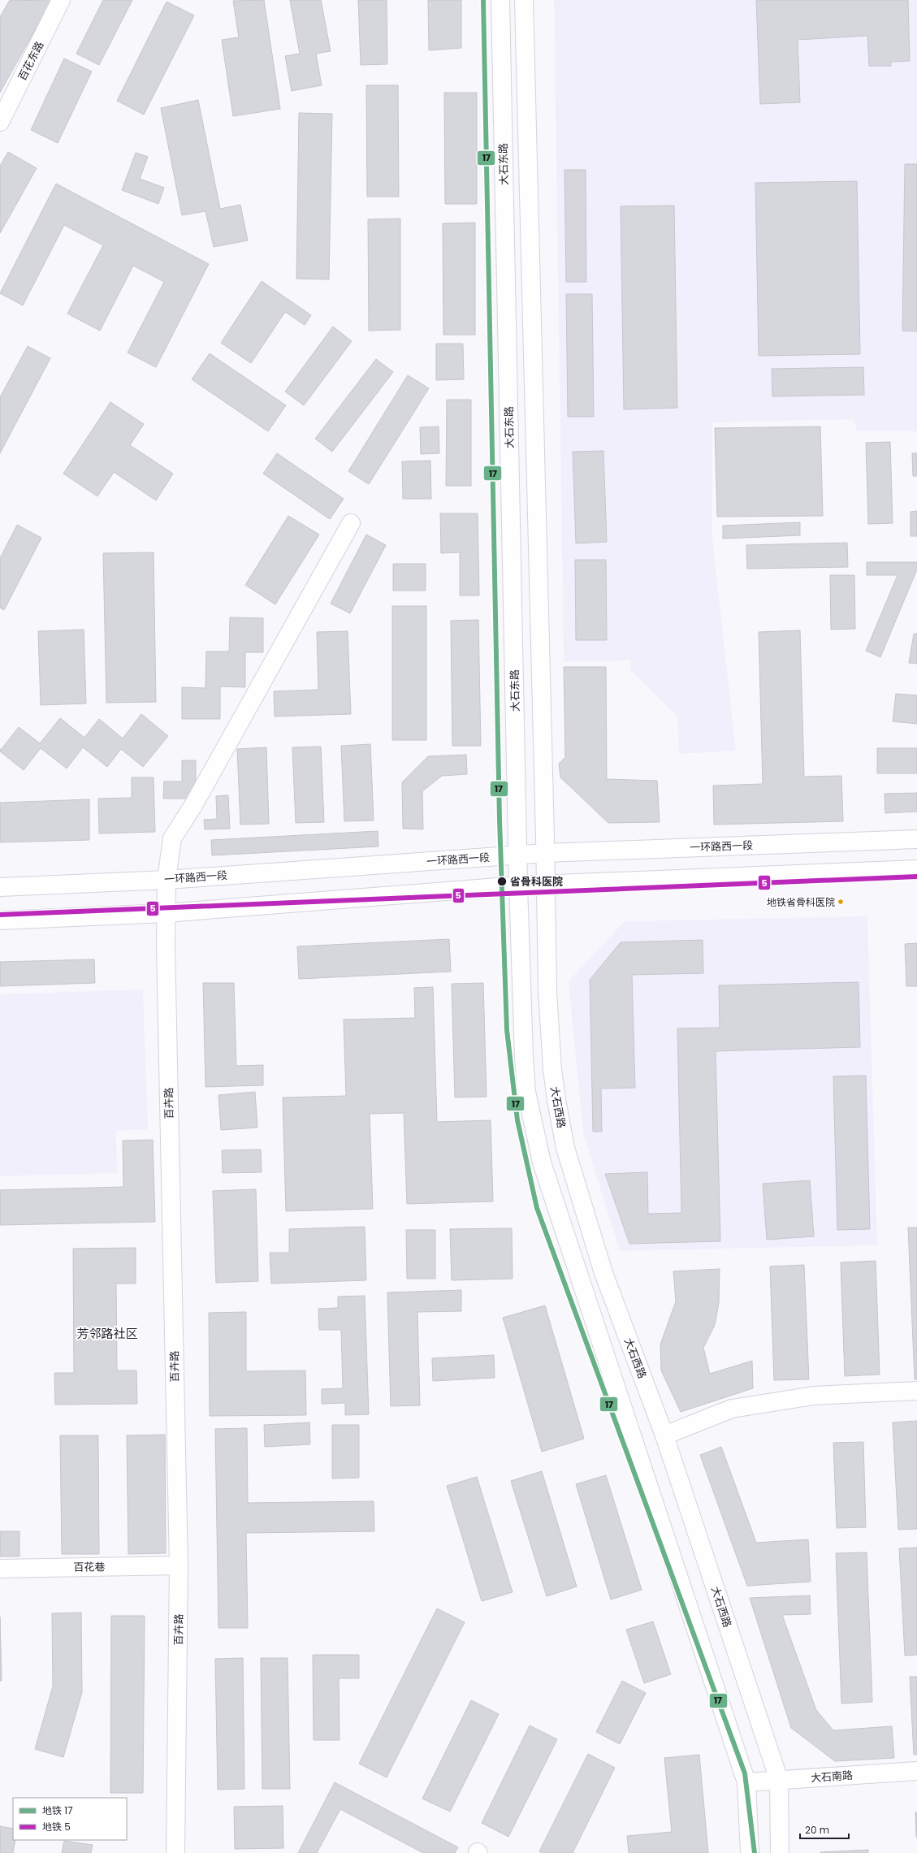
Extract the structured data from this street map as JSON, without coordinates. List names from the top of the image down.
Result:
{
  "streets": {
    "main road": [
      "百花东路",
      "大石东路",
      "一环路西一段",
      "百卉路",
      "大石西路",
      "百花巷",
      "大石南路"
    ]
  },
  "crossings": [
    ["大石东路", "一环路西一段"],
    ["一环路西一段", "百卉路"],
    ["一环路西一段", "大石西路"],
    ["百卉路", "百花巷"],
    ["大石西路", "大石南路"]
  ],
  "districts": ["芳邻路社区"],
  "places": ["省骨科医院", "地铁省骨科医院"],
  "lines": ["metro line 17", "metro line 5"],
  "legend": ["地铁 17", "地铁 5"],
  "scale_bar": "20 m"
}
